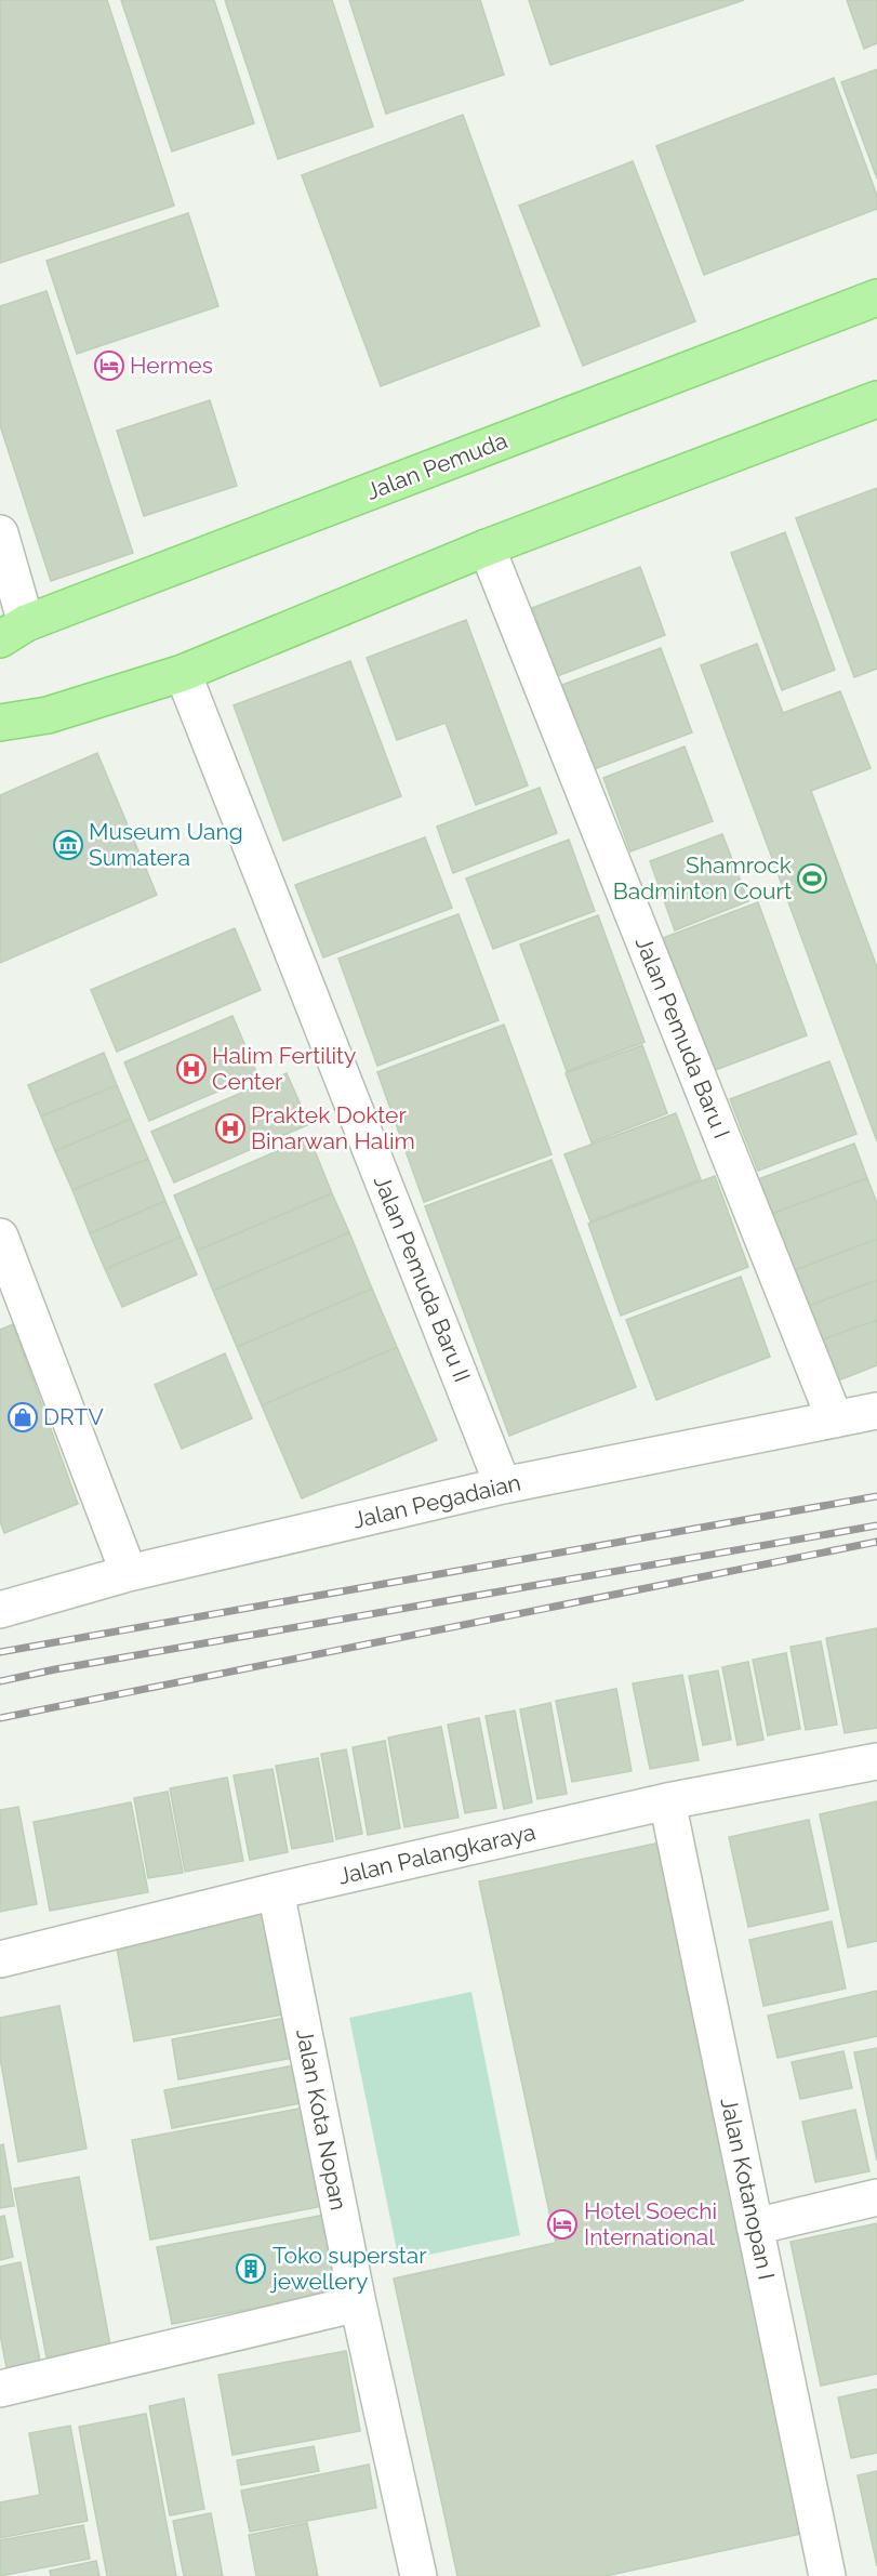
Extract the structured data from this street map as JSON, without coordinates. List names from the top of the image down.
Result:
{
  "streets": {
    "main road": ["Jalan Pemuda"],
    "street": [
      "Jalan Pemuda Baru I",
      "Jalan Pemuda Baru II",
      "Jalan Pegadaian",
      "Jalan Palangkaraya",
      "Jalan Kota Nopan",
      "Jalan Kotanopan I"
    ]
  },
  "crossings": [
    ["Jalan Pemuda Baru I", "Jalan Pegadaian"],
    ["Jalan Pemuda Baru II", "Jalan Pegadaian"],
    ["Jalan Palangkaraya", "Jalan Kota Nopan"],
    ["Jalan Palangkaraya", "Jalan Kotanopan I"]
  ],
  "places": {
    "hotel": ["Hermes", "Hotel Soechi International"],
    "museum": ["Museum Uang Sumatera"],
    "sports": ["Shamrock Badminton Court"],
    "hospital": ["Halim Fertility Center", "Praktek Dokter Binarwan Halim"],
    "shop": ["DRTV"],
    "building": ["Toko superstar jewellery"]
  }
}
